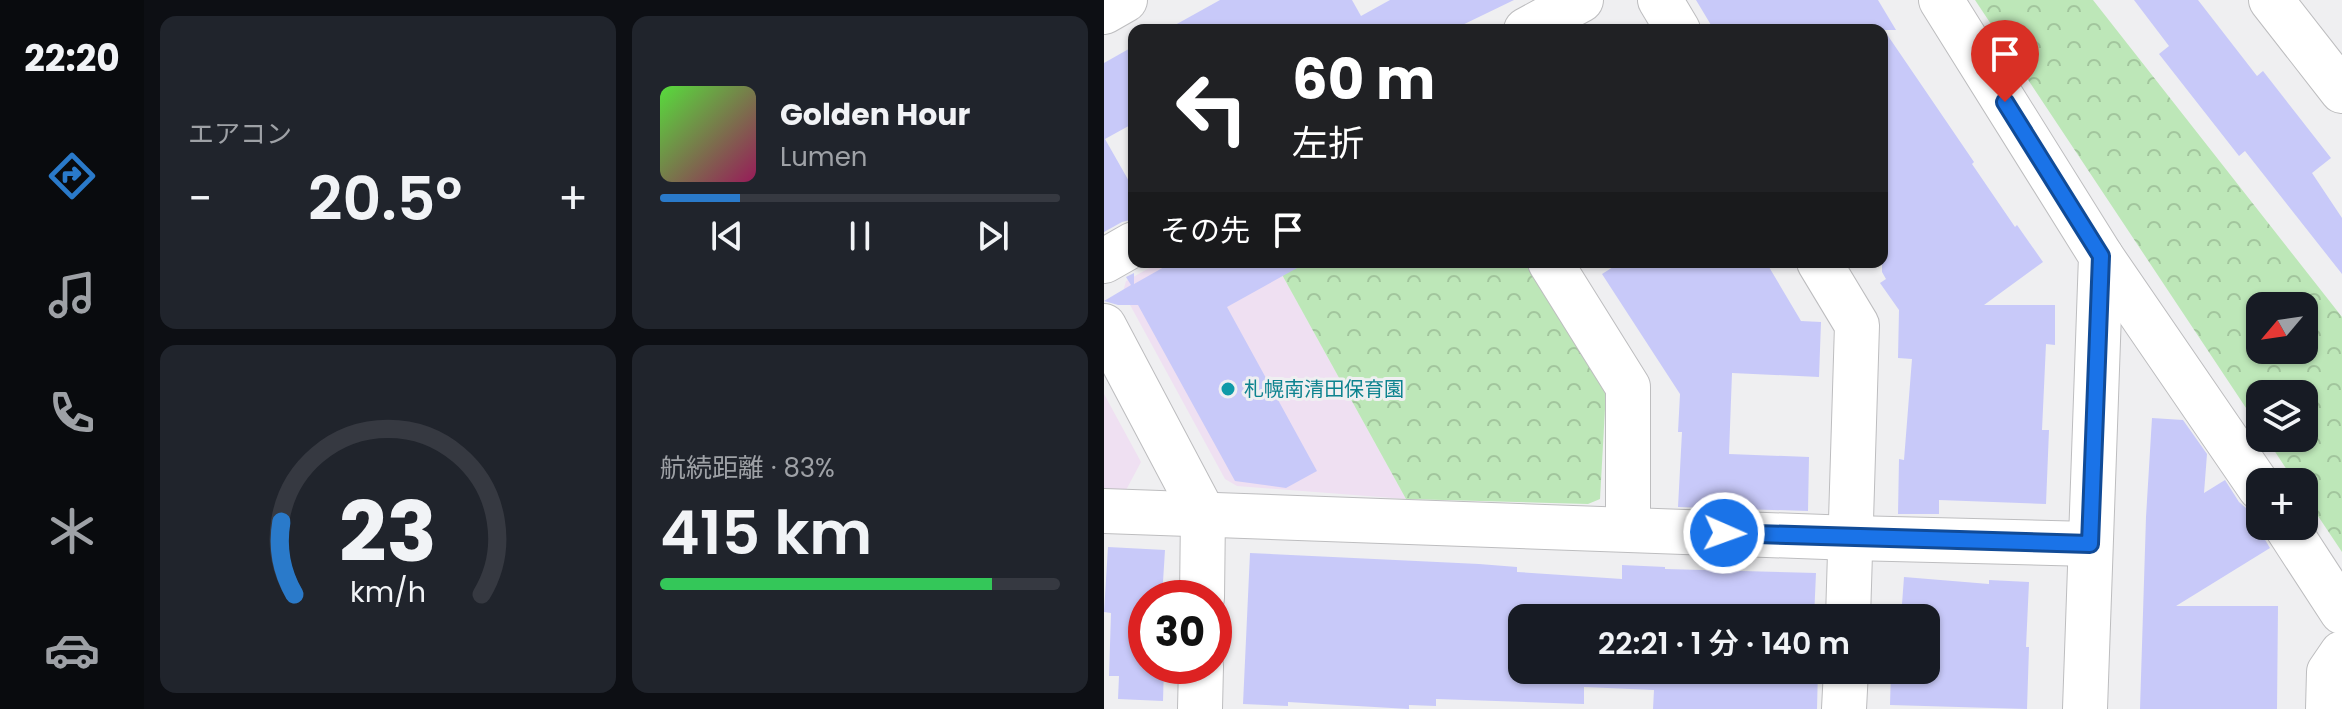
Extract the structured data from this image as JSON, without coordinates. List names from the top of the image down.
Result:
{
  "places": ["札幌南清田保育園"],
  "north": "bottom left",
  "page": {
    "tabs": "22:20",
    "tile": [
      "エアコン",
      ["航続距離 · 83%", "415 km"]
    ],
    "turn": ["60 m", "左折"],
    "song": ["Golden Hour", "Lumen"],
    "heat": ["−", "20.5°", "+"],
    "then": "その先",
    "map_buttons": "+",
    "limit": "30",
    "trip": "22:21 · 1 分 · 140 m",
    "gauge": ["23", "km/h"]
  }
}
